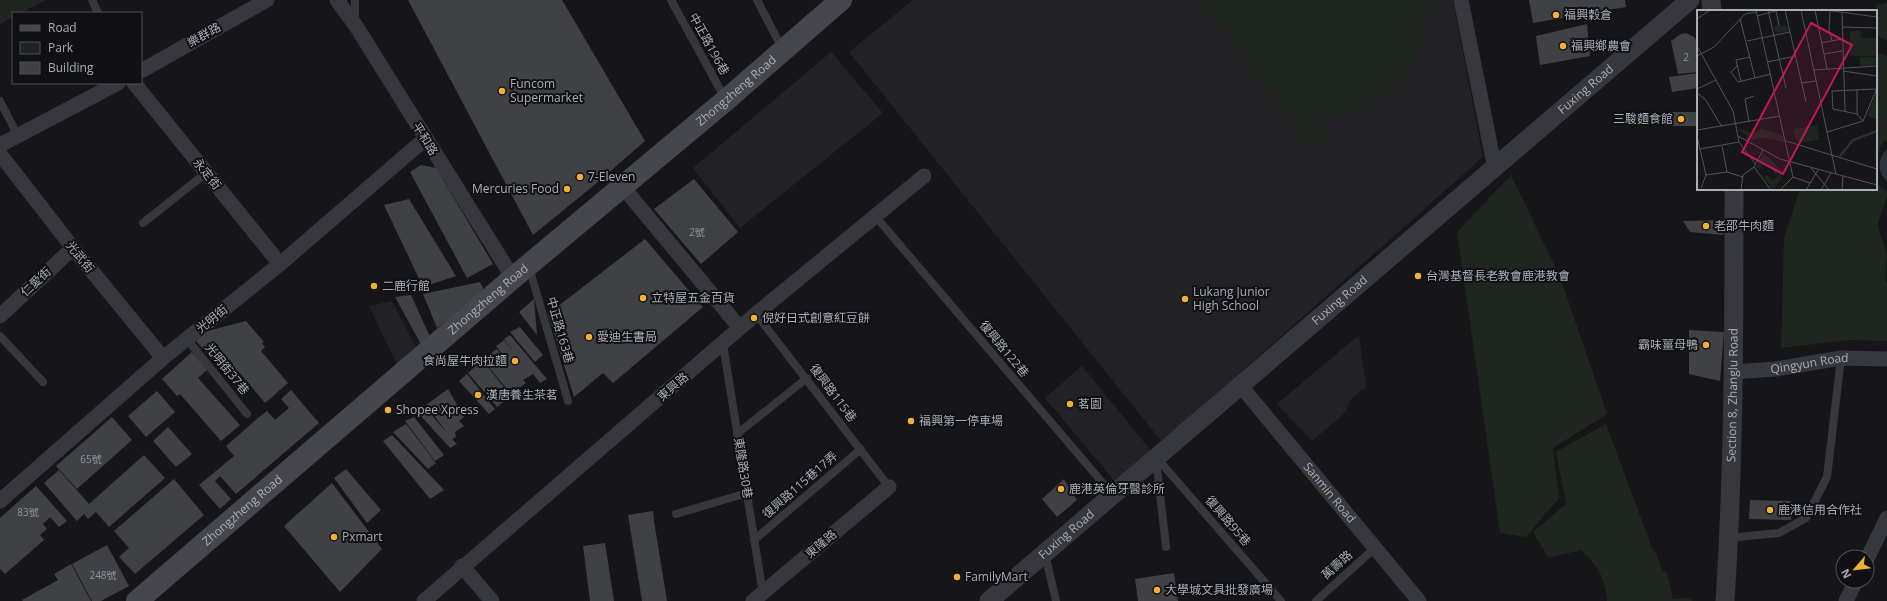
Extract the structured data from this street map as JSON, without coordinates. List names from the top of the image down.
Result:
{
  "streets": {
    "main road": ["Zhongzheng Road"],
    "street": [
      "樂群路",
      "Fuxing Road",
      "平和路",
      "永定街",
      "光武街",
      "仁愛街",
      "光明街",
      "Qingyun Road",
      "東興路",
      "Section 8, Zhanglu Road",
      "Sanmin Road",
      "東隆路"
    ],
    "lane": [
      "中正路196巷",
      "中正路163巷",
      "復興路122巷",
      "光明街37巷",
      "復興路115巷",
      "東隆路30巷",
      "復興路115巷17弄",
      "復興路95巷",
      "萬壽路"
    ]
  },
  "crossings": [
    ["中正路196巷", "Zhongzheng Road"],
    ["Fuxing Road", "復興路122巷"],
    ["Fuxing Road", "Sanmin Road"],
    ["Fuxing Road", "復興路95巷"],
    ["Zhongzheng Road", "平和路"],
    ["Zhongzheng Road", "中正路163巷"],
    ["平和路", "光明街"],
    ["平和路", "中正路163巷"],
    ["永定街", "光明街"],
    ["光武街", "仁愛街"],
    ["光武街", "光明街"],
    ["光明街", "光明街37巷"],
    ["復興路122巷", "東興路"],
    ["Qingyun Road", "Section 8, Zhanglu Road"],
    ["東興路", "復興路115巷"],
    ["東興路", "東隆路30巷"],
    ["復興路115巷", "復興路115巷17弄"],
    ["復興路115巷", "東隆路"],
    ["東隆路30巷", "復興路115巷17弄"],
    ["東隆路30巷", "東隆路"],
    ["Sanmin Road", "萬壽路"]
  ],
  "places": [
    "福興穀倉",
    "福興鄉農會",
    "Funcom Supermarket",
    "三駿麵食館",
    "7-Eleven",
    "Mercuries Food",
    "老邵牛肉麵",
    "台灣基督長老教會鹿港教會",
    "二鹿行館",
    "立特屋五金百貨",
    "Lukang Junior High School",
    "倪好日式創意紅豆餅",
    "愛迪生書局",
    "霸味薑母鴨",
    "食尚屋牛肉拉麵",
    "漢唐養生茶茗",
    "茗園",
    "Shopee Xpress",
    "福興第一停車場",
    "鹿港英倫牙醫診所",
    "鹿港信用合作社",
    "Pxmart",
    "FamilyMart",
    "大學城文具批發廣場"
  ],
  "house_numbers": [
    "2",
    "2號",
    "65號",
    "83號",
    "248號"
  ],
  "legend": ["Road", "Park", "Building"],
  "north": "bottom left"
}
